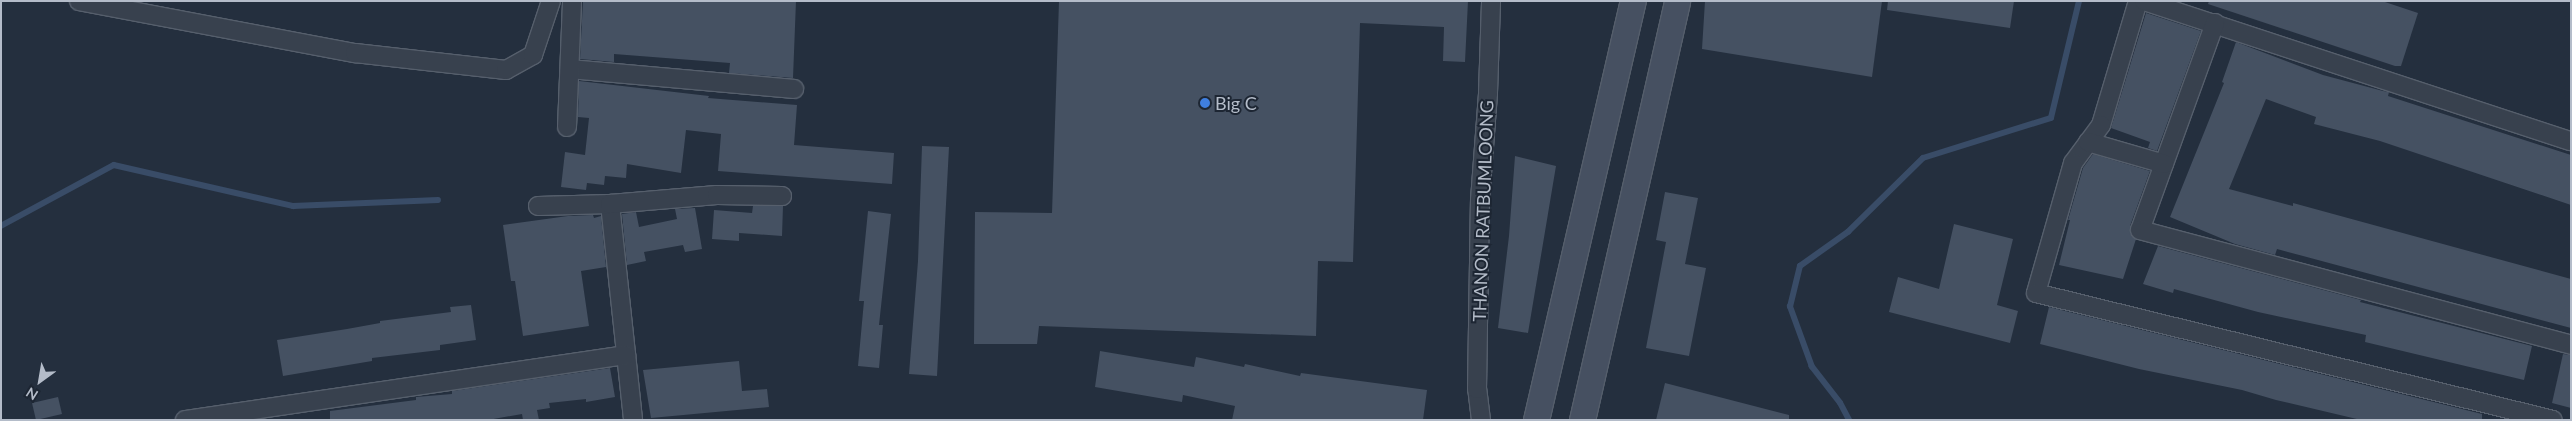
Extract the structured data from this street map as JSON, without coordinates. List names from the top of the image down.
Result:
{
  "streets": {
    "street": ["THANON RATBUMLOONG"]
  },
  "places": ["Big C"],
  "north": "bottom left"
}
